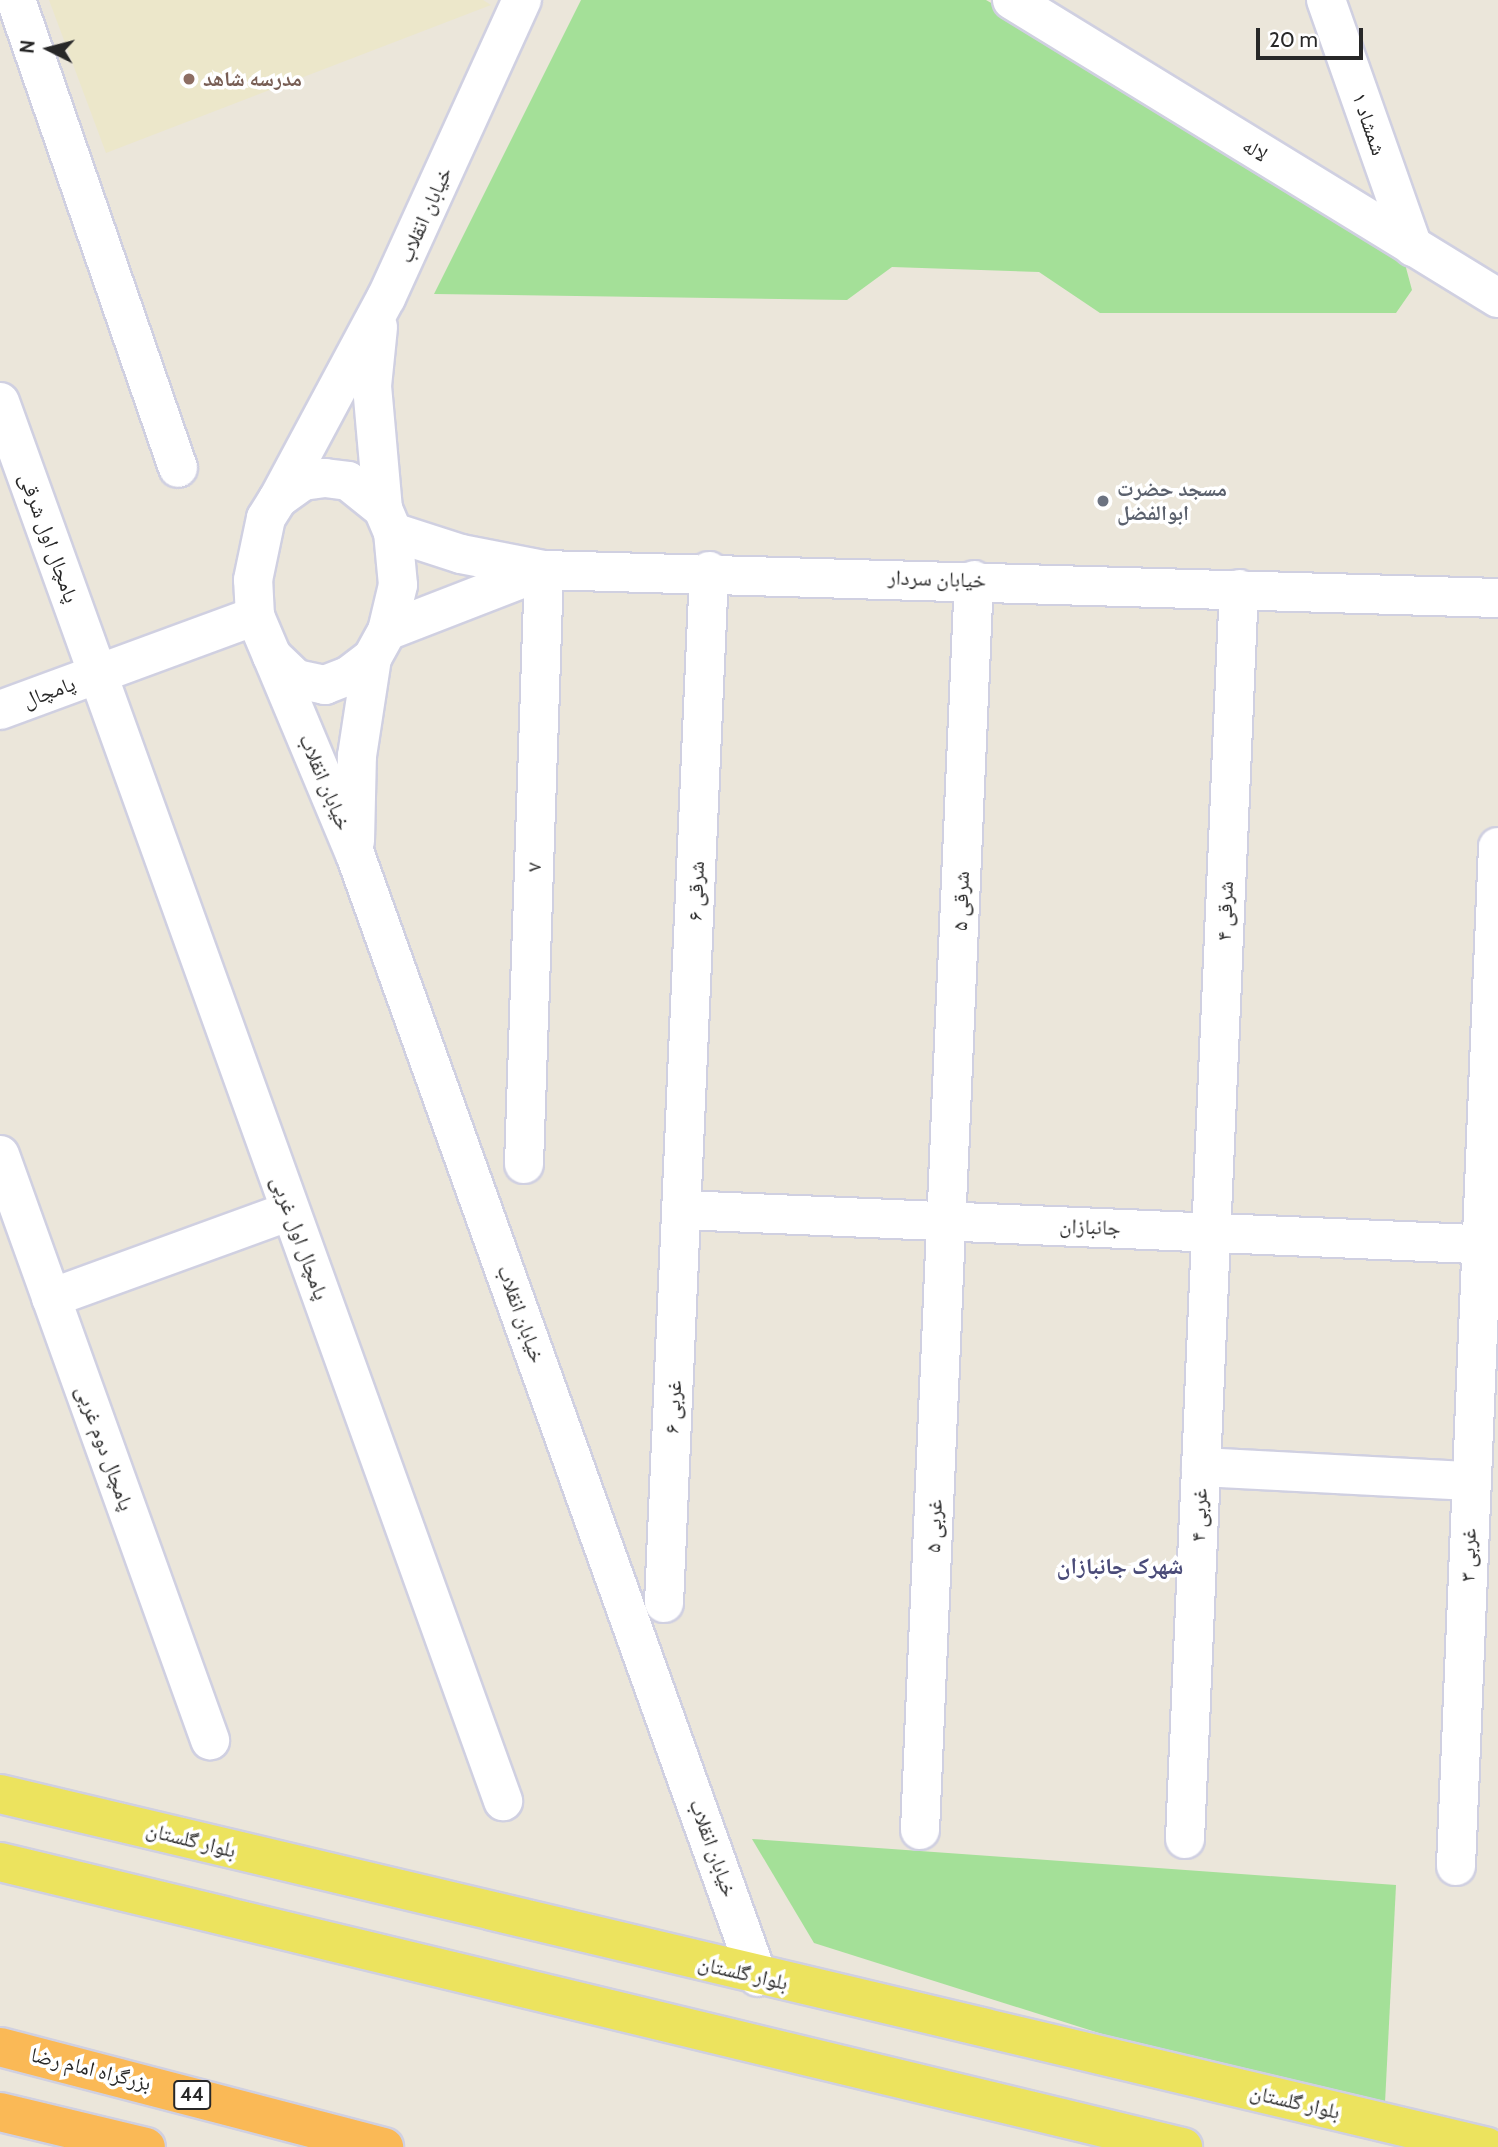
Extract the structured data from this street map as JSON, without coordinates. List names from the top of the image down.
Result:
{
  "streets": {
    "highway": ["بزرگراه امام رضا", "44"],
    "main road": ["بلوار گلستان"],
    "street": [
      "شمشاد ۱",
      "لاله",
      "خیابان انقلاب",
      "پامچال اول شرقی",
      "خیابان سردار",
      "پامچال",
      "۷",
      "۶ شرقی",
      "۵ شرقی",
      "۴ شرقی",
      "جانبازان",
      "پامچال اول غربی",
      "۶ غربی",
      "پامچال دوم غربی",
      "۴ غربی",
      "۵ غربی",
      "۳ غربی"
    ]
  },
  "crossings": [
    ["شمشاد ۱", "لاله"],
    ["خیابان انقلاب", "خیابان سردار"],
    ["خیابان انقلاب", "پامچال"],
    ["خیابان انقلاب", "بلوار گلستان"],
    ["پامچال اول شرقی", "پامچال"],
    ["پامچال اول شرقی", "پامچال اول غربی"],
    ["خیابان سردار", "پامچال"],
    ["خیابان سردار", "۷"],
    ["خیابان سردار", "۶ شرقی"],
    ["خیابان سردار", "۵ شرقی"],
    ["خیابان سردار", "۴ شرقی"],
    ["پامچال", "پامچال اول غربی"],
    ["۶ شرقی", "جانبازان"],
    ["۶ شرقی", "۶ غربی"],
    ["۵ شرقی", "جانبازان"],
    ["۵ شرقی", "۵ غربی"],
    ["۴ شرقی", "جانبازان"],
    ["۴ شرقی", "۴ غربی"],
    ["جانبازان", "۶ غربی"],
    ["جانبازان", "۴ غربی"],
    ["جانبازان", "۵ غربی"],
    ["جانبازان", "۳ غربی"]
  ],
  "districts": ["شهرک جانبازان"],
  "places": ["مدرسه شاهد", "مسجد حضرت ابوالفضل"],
  "scale_bar": "20 m",
  "north": "left"
}
